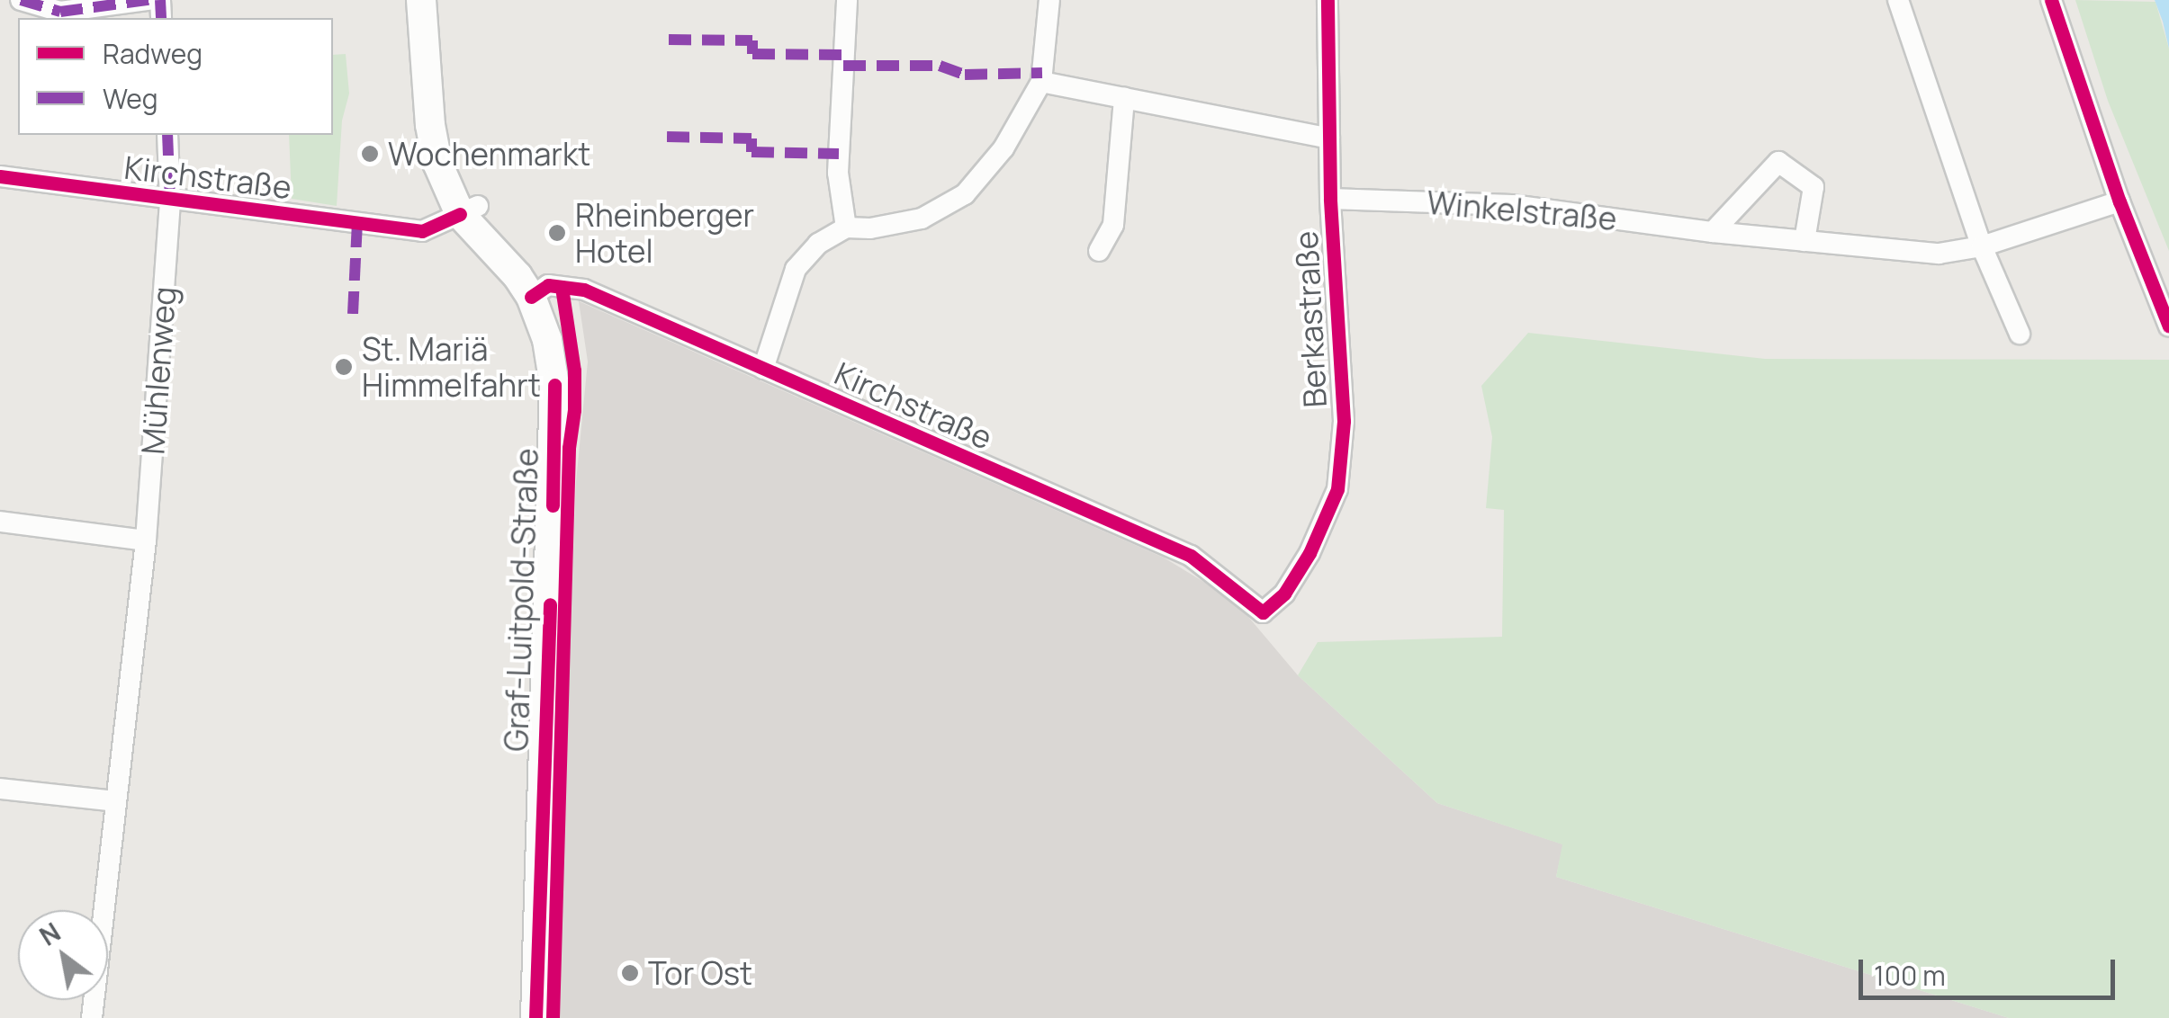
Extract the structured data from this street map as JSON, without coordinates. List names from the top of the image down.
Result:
{
  "streets": {
    "street": [
      "Kirchstraße",
      "Winkelstraße",
      "Berkastraße",
      "Mühlenweg",
      "Graf-Luitpold-Straße"
    ]
  },
  "crossings": [
    ["Kirchstraße", "Berkastraße"],
    ["Kirchstraße", "Mühlenweg"],
    ["Kirchstraße", "Graf-Luitpold-Straße"],
    ["Winkelstraße", "Berkastraße"]
  ],
  "places": [
    "Wochenmarkt",
    "Rheinberger Hotel",
    "St. Mariä Himmelfahrt",
    "Tor Ost"
  ],
  "legend": ["Radweg", "Weg"],
  "scale_bar": "100 m",
  "north": "top left"
}
